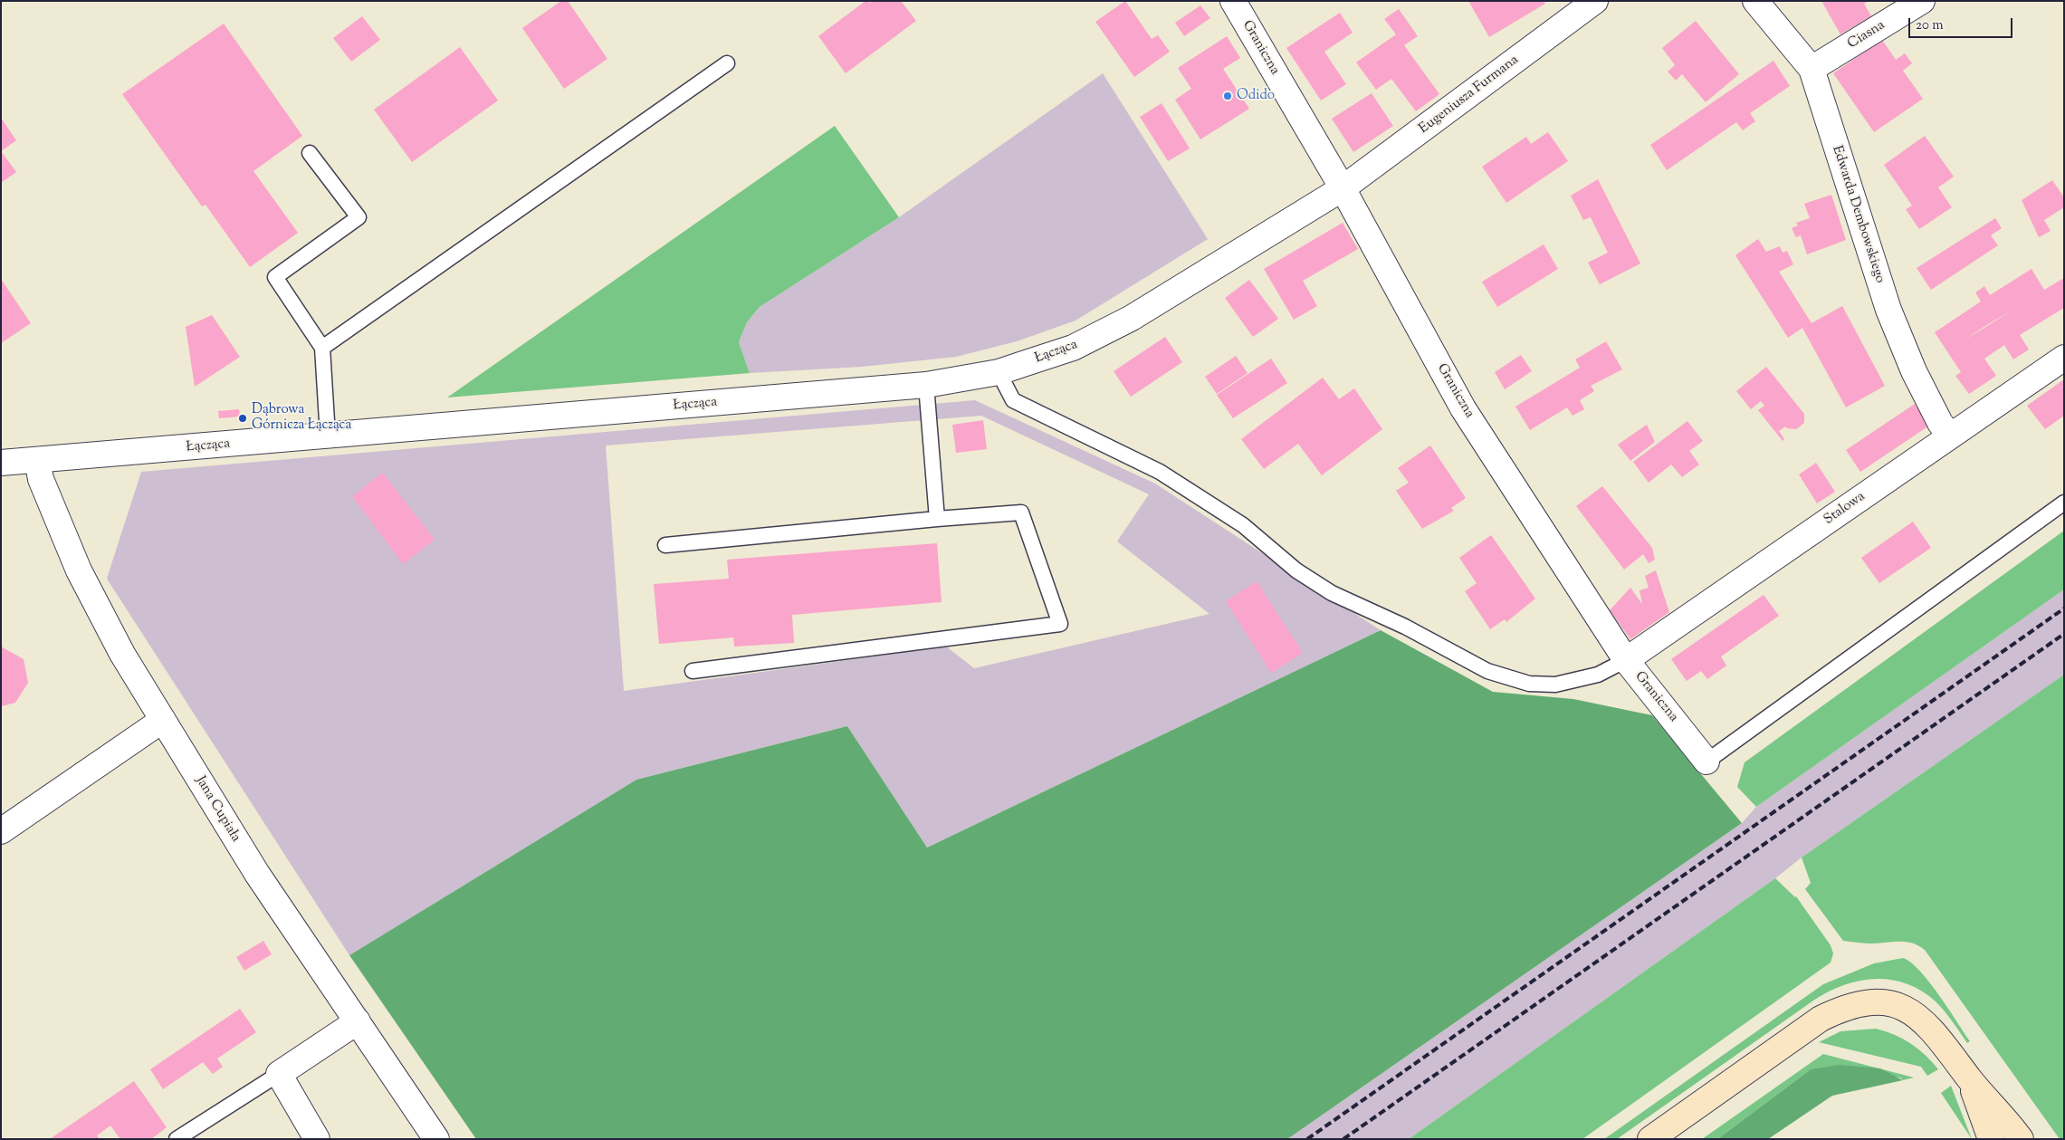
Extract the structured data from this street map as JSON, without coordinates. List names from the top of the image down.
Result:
{
  "streets": {
    "street": [
      "Ciasna",
      "Graniczna",
      "Eugeniusza Furmana",
      "Edwarda Dembowskiego",
      "Łącząca",
      "Stalowa",
      "Jana Cupiała"
    ]
  },
  "crossings": [
    ["Ciasna", "Edwarda Dembowskiego"],
    ["Graniczna", "Eugeniusza Furmana"],
    ["Graniczna", "Łącząca"],
    ["Graniczna", "Stalowa"],
    ["Eugeniusza Furmana", "Łącząca"],
    ["Edwarda Dembowskiego", "Stalowa"],
    ["Łącząca", "Jana Cupiała"]
  ],
  "places": ["Odido", "Dąbrowa Górnicza Łącząca"],
  "scale_bar": "20 m"
}
